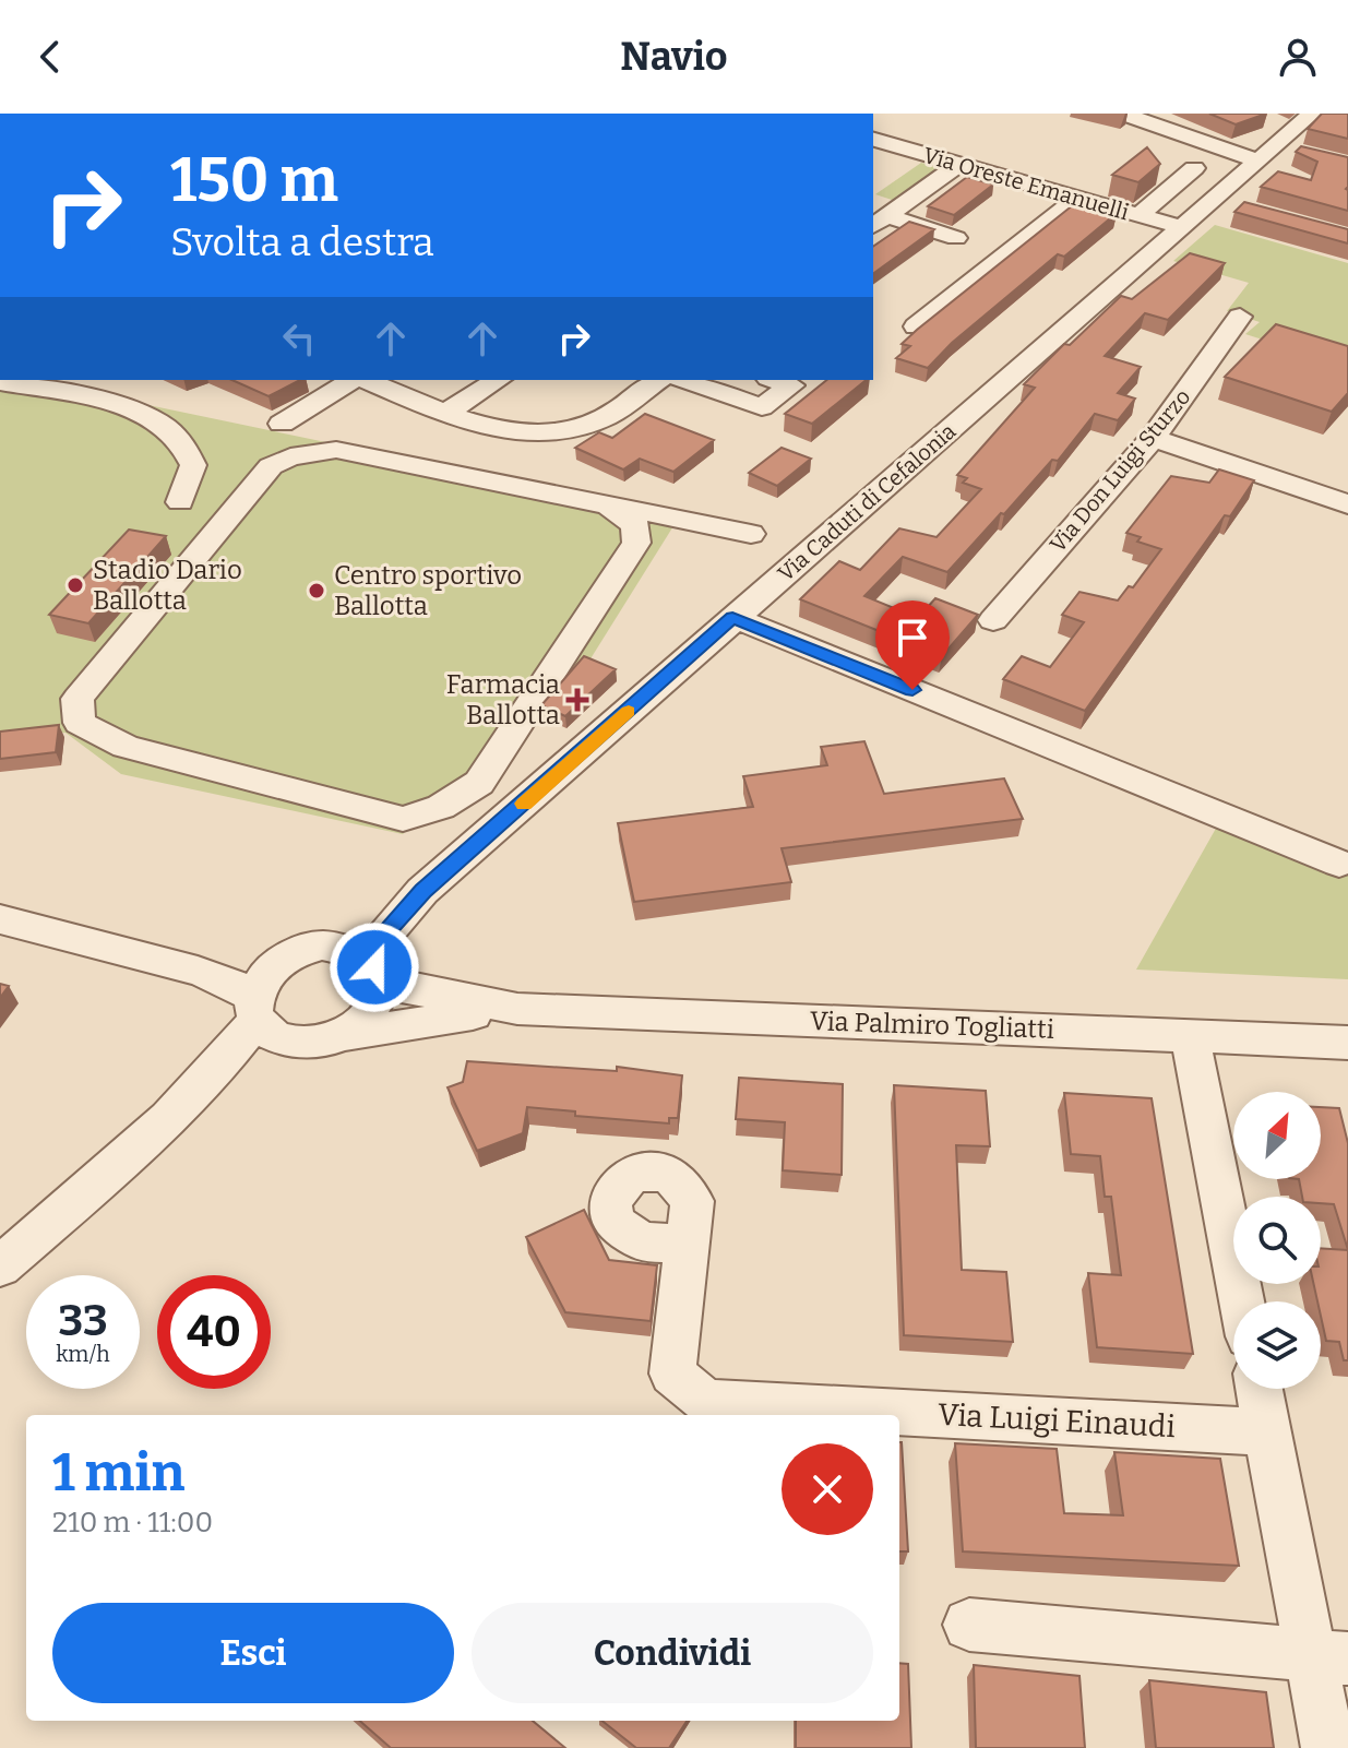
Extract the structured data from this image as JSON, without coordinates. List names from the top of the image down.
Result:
{
  "streets": {
    "street": [
      "Via Oreste Emanuelli",
      "Via Don Luigi Sturzo",
      "Via Caduti di Cefalonia",
      "Via Palmiro Togliatti",
      "Via Luigi Einaudi"
    ]
  },
  "crossings": [
    ["Via Oreste Emanuelli", "Via Caduti di Cefalonia"],
    ["Via Caduti di Cefalonia", "Via Palmiro Togliatti"]
  ],
  "places": {
    "other": ["Stadio Dario Ballotta", "Centro sportivo Ballotta"],
    "health": ["Farmacia Ballotta"]
  },
  "north": "top right",
  "page": {
    "header": "Navio",
    "turn": ["150 m", "Svolta a destra"],
    "speed": "33 km/h",
    "limit": "40",
    "heading": ["1 min", "210 m · 11:00"],
    "buttons": ["Esci", "Condividi"]
  }
}
